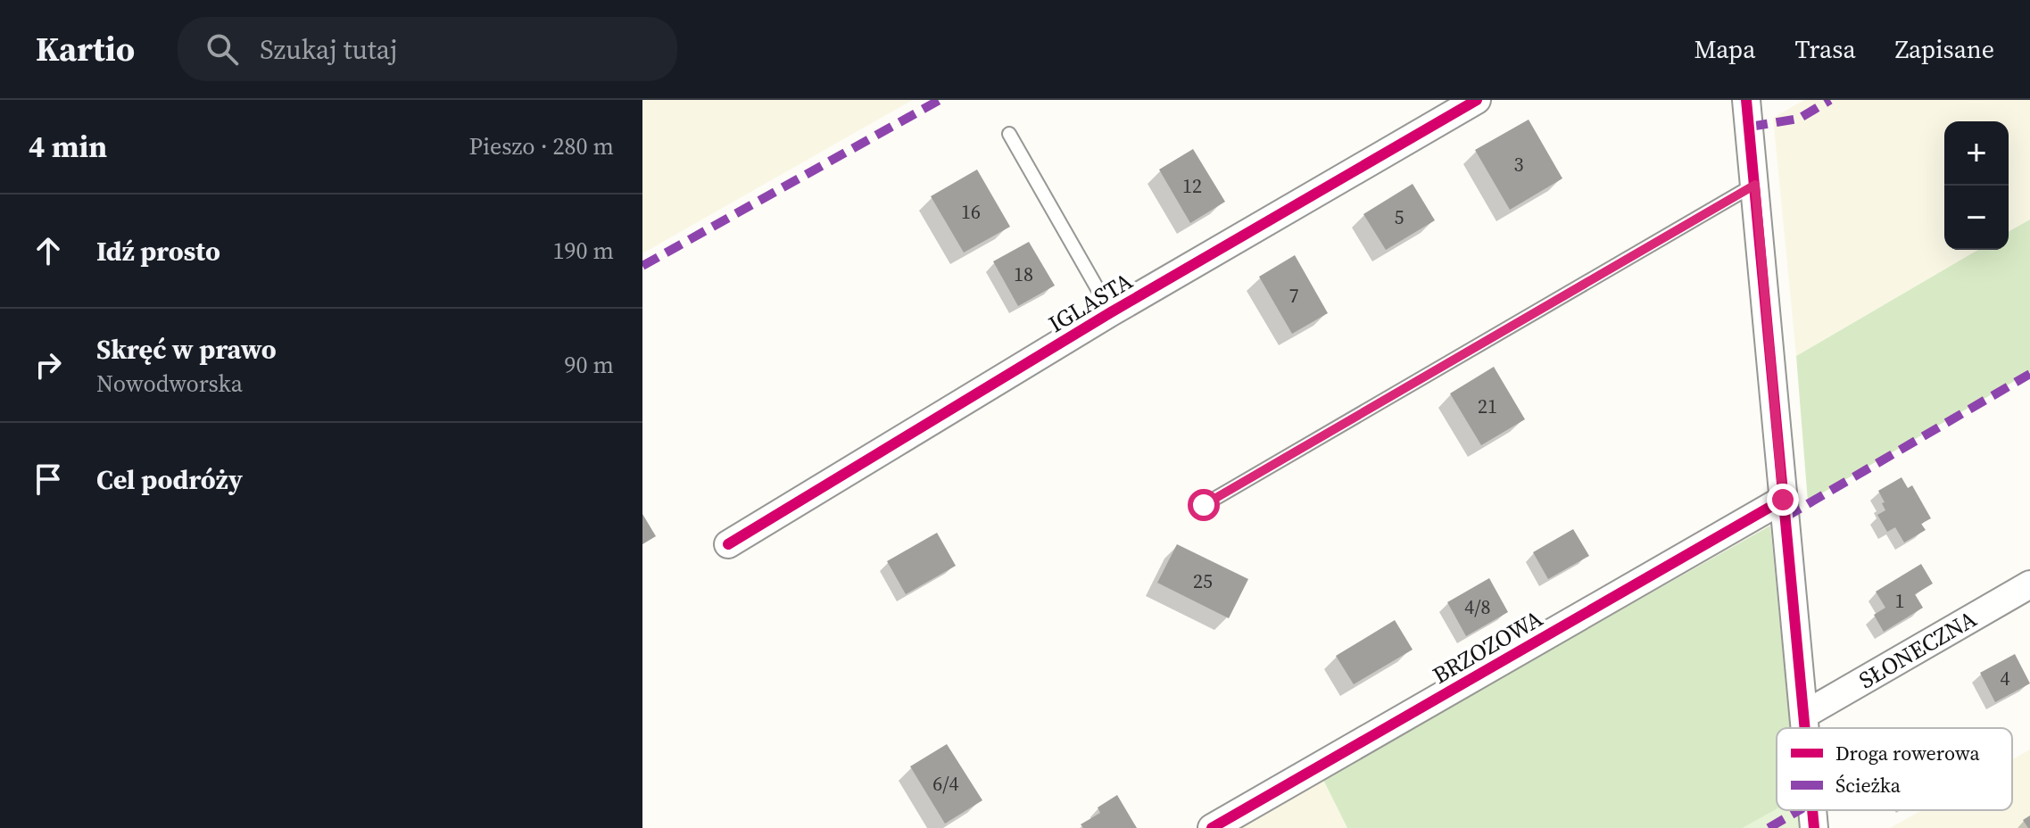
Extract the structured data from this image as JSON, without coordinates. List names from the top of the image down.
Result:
{
  "streets": {
    "street": ["IGLASTA", "BRZOZOWA", "SŁONECZNA"]
  },
  "house_numbers": [
    "3",
    "12",
    "16",
    "5",
    "18",
    "7",
    "21",
    "25",
    "1",
    "4/8",
    "4",
    "6/4"
  ],
  "legend": ["Droga rowerowa", "Ścieżka"],
  "page": {
    "header": "Kartio",
    "search": "Szukaj tutaj",
    "nav": ["Mapa", "Trasa", "Zapisane"],
    "heading": ["4 min", "Pieszo · 280 m"],
    "map_buttons": ["+", "−"],
    "list": [
      ["Idź prosto", "190 m"],
      ["Skręć w prawo", "Nowodworska", "90 m"],
      "Cel podróży"
    ]
  }
}
